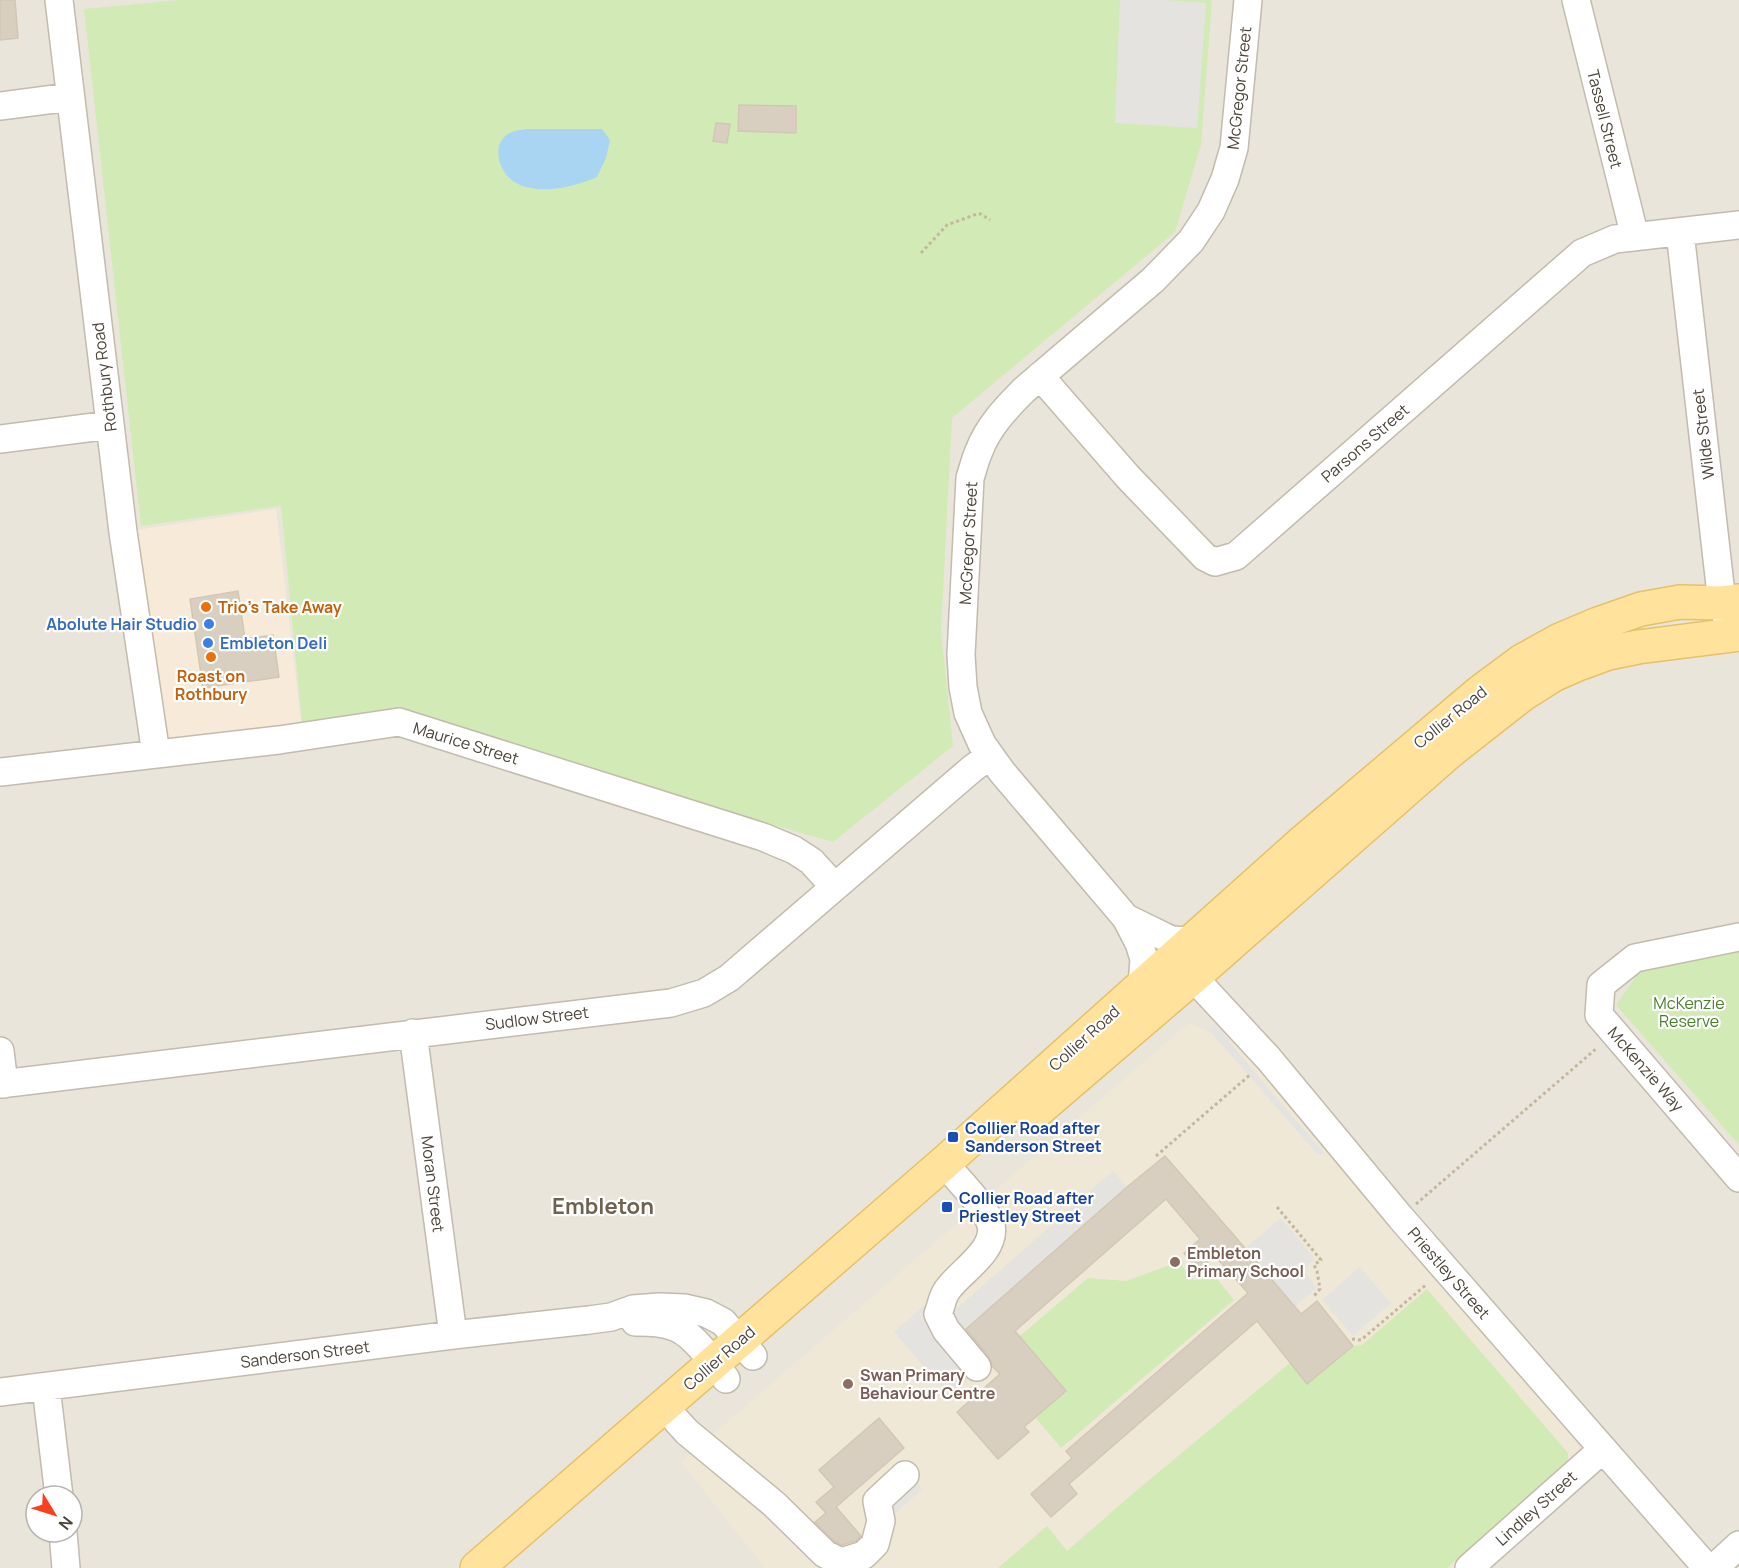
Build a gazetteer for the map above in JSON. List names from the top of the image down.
{
  "streets": {
    "main road": ["Collier Road"],
    "street": [
      "McGregor Street",
      "Tassell Street",
      "Rothbury Road",
      "Wilde Street",
      "Parsons Street",
      "Maurice Street",
      "Sudlow Street",
      "McKenzie Way",
      "Moran Street",
      "Priestley Street",
      "Sanderson Street",
      "Lindley Street"
    ]
  },
  "crossings": [
    ["McGregor Street", "Parsons Street"],
    ["McGregor Street", "Collier Road"],
    ["McGregor Street", "Sudlow Street"],
    ["Tassell Street", "Parsons Street"],
    ["Rothbury Road", "Maurice Street"],
    ["Wilde Street", "Parsons Street"],
    ["Wilde Street", "Collier Road"],
    ["Collier Road", "Priestley Street"],
    ["Collier Road", "Sanderson Street"],
    ["Maurice Street", "Sudlow Street"],
    ["Sudlow Street", "Moran Street"],
    ["Moran Street", "Sanderson Street"],
    ["Priestley Street", "Lindley Street"]
  ],
  "districts": ["Embleton"],
  "parks": ["McKenzie Reserve"],
  "places": {
    "other": [
      "Trio's Take Away",
      "Abolute Hair Studio",
      "Embleton Deli",
      "Roast on Rothbury",
      "Embleton Primary School",
      "Swan Primary Behaviour Centre"
    ],
    "transit": ["Collier Road after Sanderson Street", "Collier Road after Priestley Street"]
  },
  "north": "bottom right"
}
